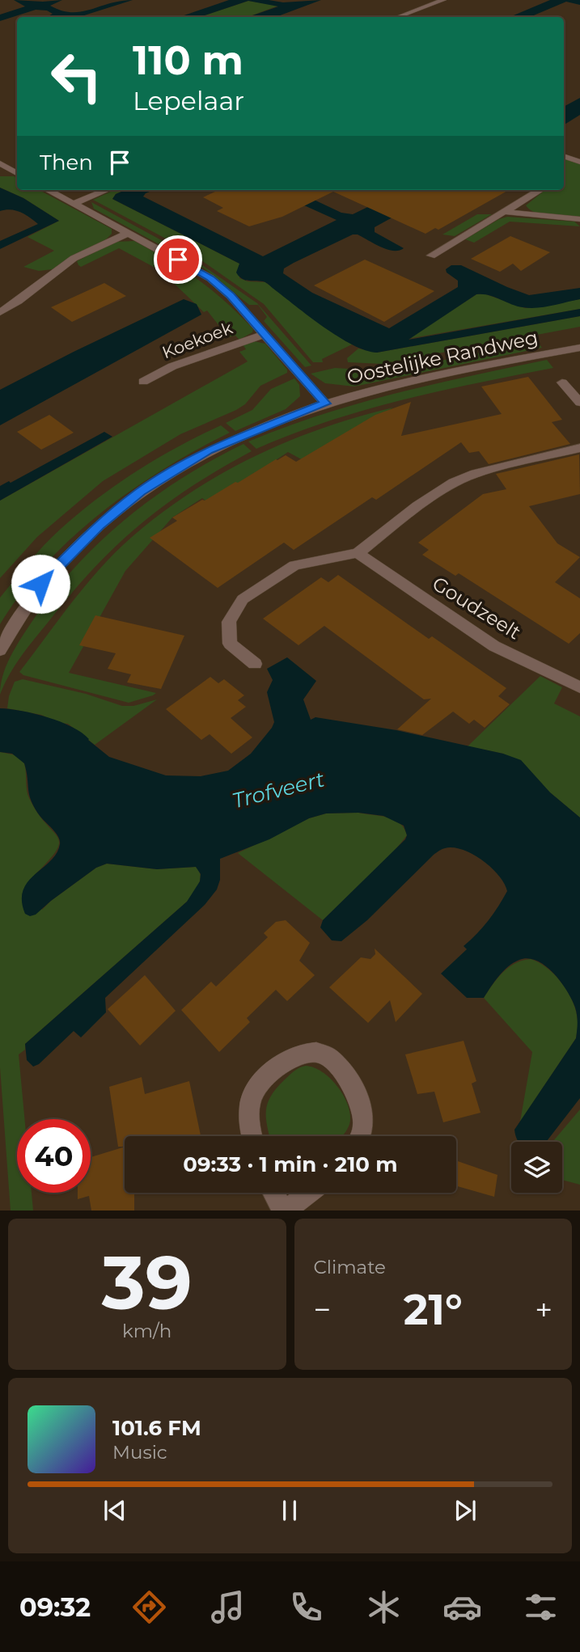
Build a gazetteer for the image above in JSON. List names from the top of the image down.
{
  "streets": {
    "street": ["Koekoek", "Oostelijke Randweg", "Goudzeelt"]
  },
  "water": ["Trofveert"],
  "page": {
    "turn": ["110 m", "Lepelaar"],
    "then": "Then",
    "limit": "40",
    "trip": "09:33 · 1 min · 210 m",
    "tile": [
      ["39", "km/h"],
      "Climate"
    ],
    "heat": ["−", "21°", "+"],
    "song": ["101.6 FM", "Music"],
    "tabs": "09:32"
  }
}
